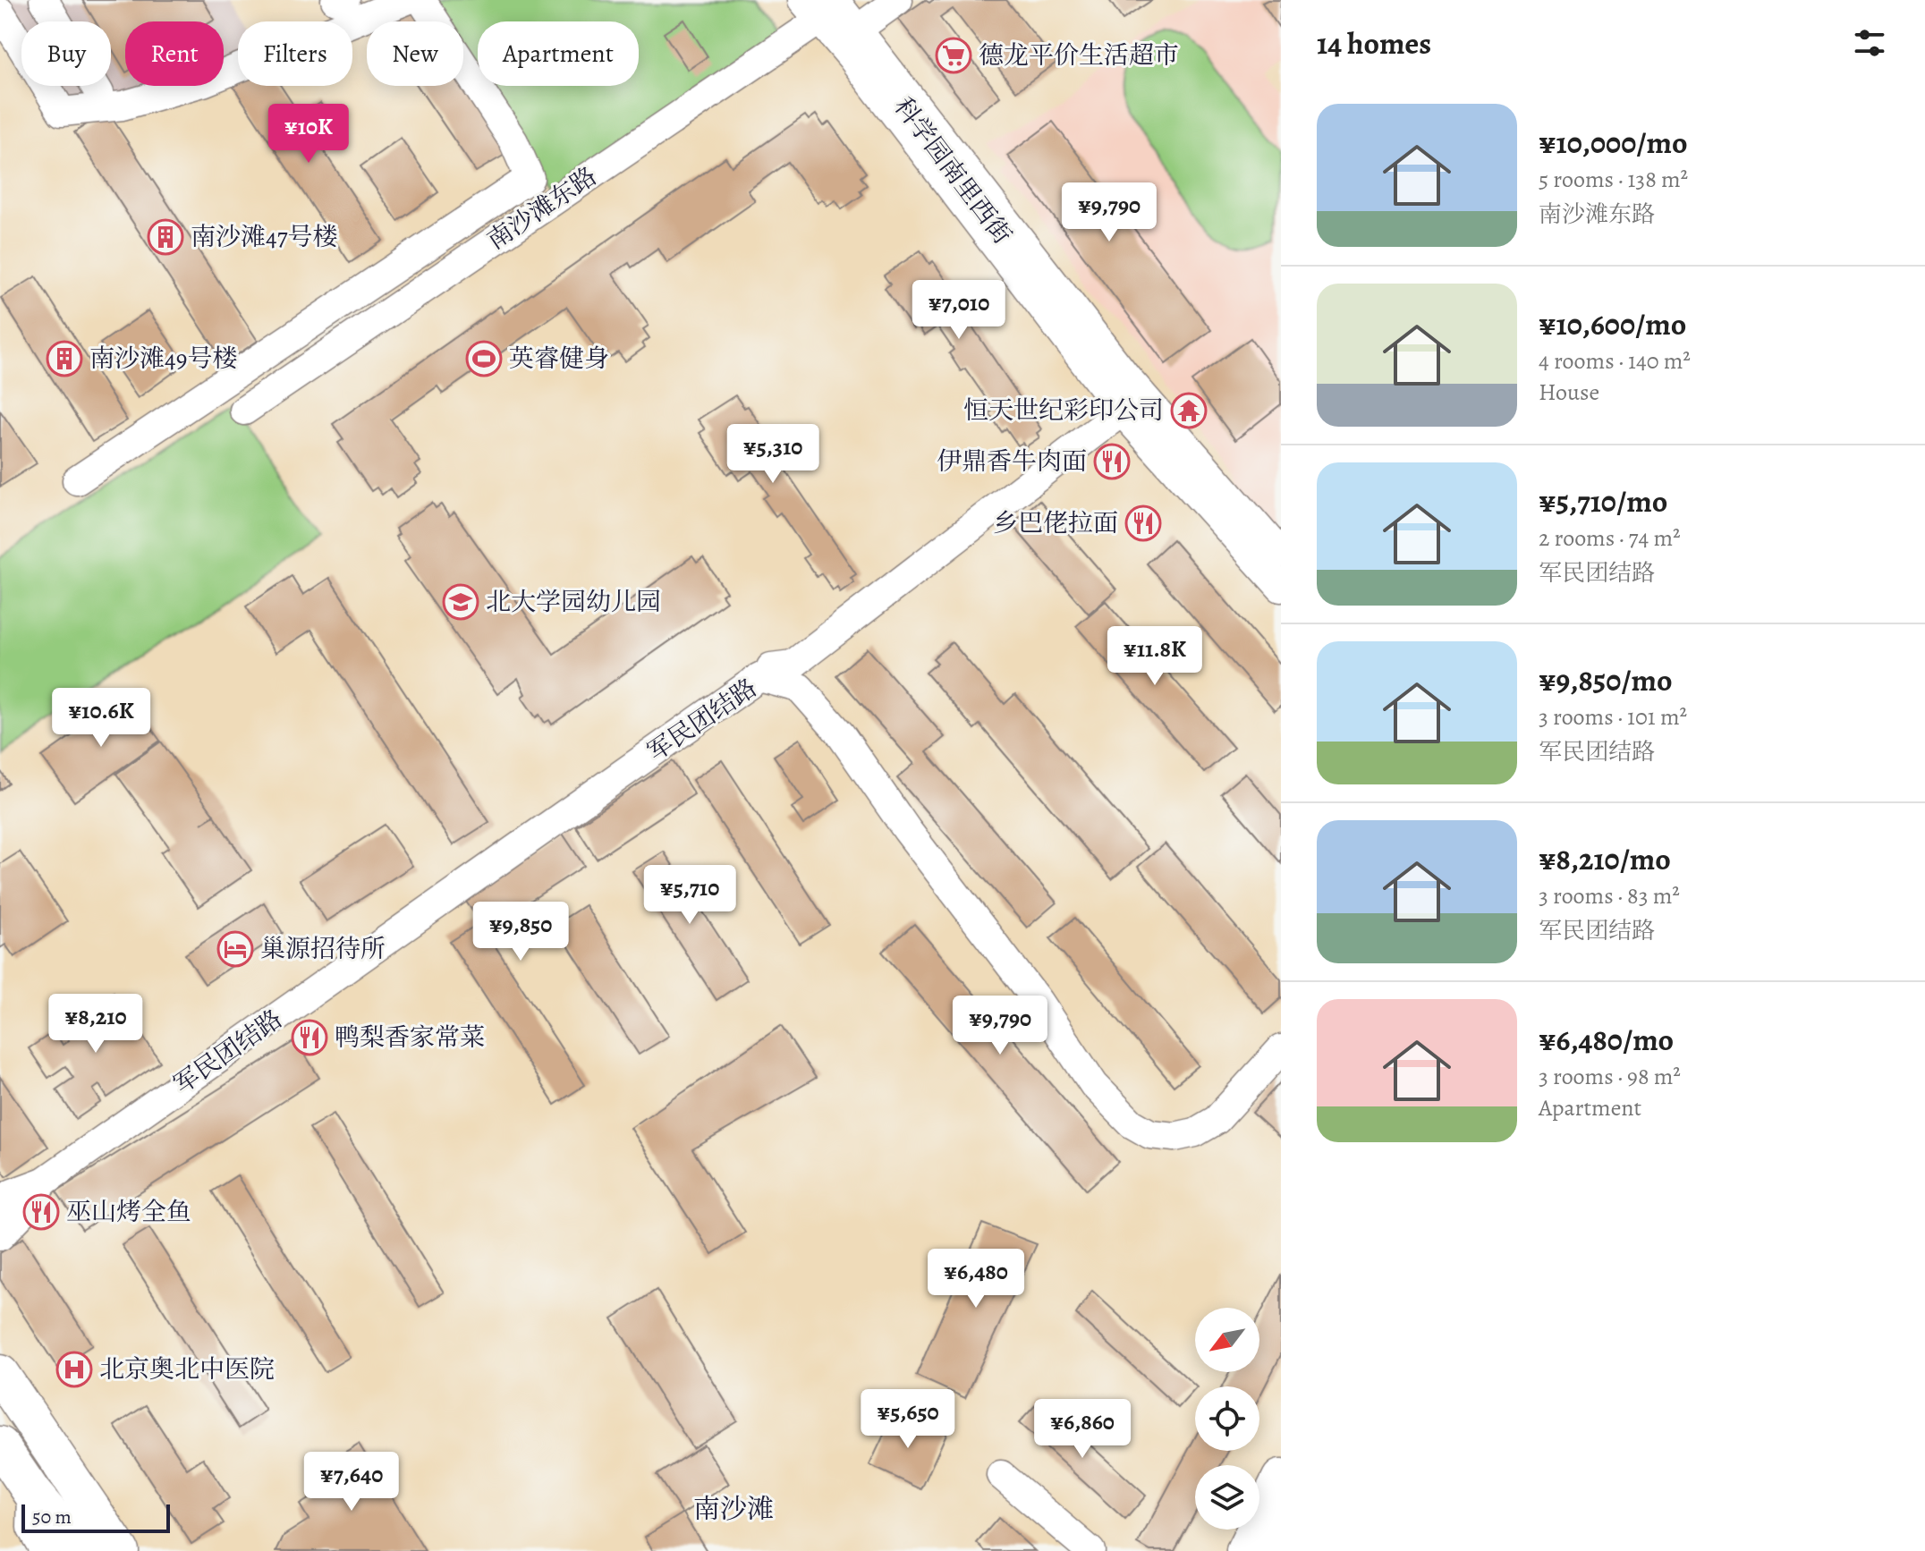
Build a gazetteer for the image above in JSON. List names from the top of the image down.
{
  "streets": {
    "street": ["科学园南里西街", "南沙滩东路", "军民团结路"]
  },
  "crossings": [
    ["科学园南里西街", "南沙滩东路"]
  ],
  "districts": ["南沙滩"],
  "places": {
    "supermarket": ["德龙平价生活超市"],
    "building": ["南沙滩47号楼", "南沙滩49号楼"],
    "sports": ["英睿健身"],
    "temple": ["恒天世纪彩印公司"],
    "restaurant": [
      "伊鼎香牛肉面",
      "乡巴佬拉面",
      "鸭梨香家常菜",
      "巫山烤全鱼"
    ],
    "school or university": ["北大学园幼儿园"],
    "hotel": ["巢源招待所"],
    "hospital": ["北京奥北中医院"]
  },
  "scale_bar": "50 m",
  "north": "bottom left",
  "page": {
    "heading": "14 homes",
    "chip": [
      "Buy",
      "Rent",
      "Filters",
      "New",
      "Apartment"
    ],
    "list": [
      {
        "name": "¥10,000/mo",
        "note": "5 rooms · 138 m² · 南沙滩东路"
      },
      {
        "name": "¥10,600/mo",
        "note": "4 rooms · 140 m² · House"
      },
      {
        "name": "¥5,710/mo",
        "note": "2 rooms · 74 m² · 军民团结路"
      },
      {
        "name": "¥9,850/mo",
        "note": "3 rooms · 101 m² · 军民团结路"
      },
      {
        "name": "¥8,210/mo",
        "note": "3 rooms · 83 m² · 军民团结路"
      },
      {
        "name": "¥6,480/mo",
        "note": "3 rooms · 98 m² · Apartment"
      }
    ],
    "price": [
      "¥10K",
      "¥9,790",
      "¥7,010",
      "¥5,310",
      "¥11.8K",
      "¥10.6K",
      "¥5,710",
      "¥9,850",
      "¥8,210",
      "¥9,790",
      "¥6,480",
      "¥5,650",
      "¥6,860",
      "¥7,640"
    ],
    "scale": "50 m"
  }
}
